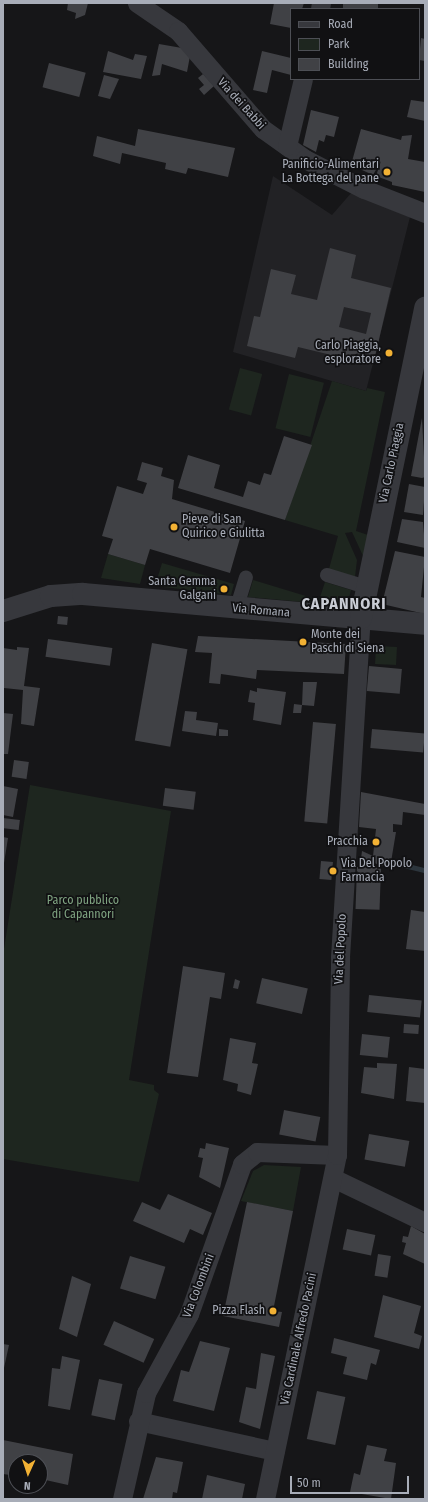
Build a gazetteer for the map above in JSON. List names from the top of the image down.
{
  "streets": {
    "street": [
      "Via dei Babbi",
      "Via Carlo Piaggia",
      "Via Romana",
      "Via del Popolo",
      "Via Colombini",
      "Via Cardinale Alfredo Pacini"
    ]
  },
  "crossings": [
    ["Via Carlo Piaggia", "Via Romana"],
    ["Via Carlo Piaggia", "Via del Popolo"],
    ["Via Romana", "Via del Popolo"],
    ["Via del Popolo", "Via Colombini"],
    ["Via del Popolo", "Via Cardinale Alfredo Pacini"]
  ],
  "districts": ["CAPANNORI"],
  "parks": ["Parco pubblico di Capannori"],
  "places": [
    "Panificio-Alimentari La Bottega del pane",
    "Carlo Piaggia, esploratore",
    "Pieve di San Quirico e Giulitta",
    "Santa Gemma Galgani",
    "Monte dei Paschi di Siena",
    "Pracchia",
    "Via Del Popolo Farmacia",
    "Pizza Flash"
  ],
  "legend": ["Road", "Park", "Building"],
  "scale_bar": "50 m",
  "north": "bottom"
}
